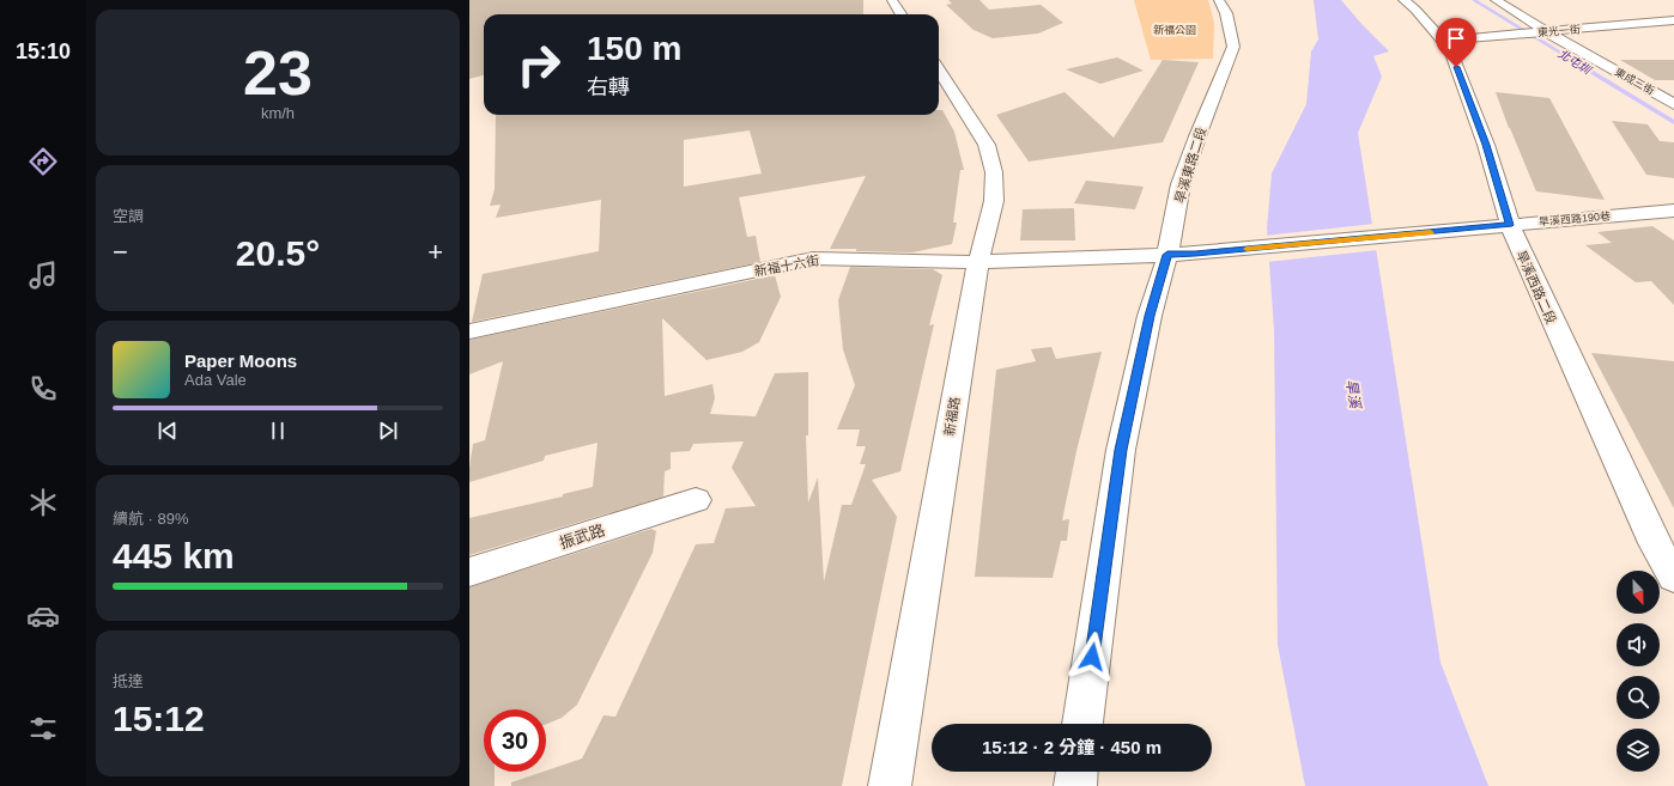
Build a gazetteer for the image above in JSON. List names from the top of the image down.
{
  "streets": {
    "street": [
      "東光一街",
      "東成三街",
      "旱溪東路二段",
      "旱溪西路190巷",
      "新福十六街",
      "旱溪西路二段",
      "新福路",
      "振武路"
    ]
  },
  "crossings": [
    ["東光一街", "東成三街"],
    ["東光一街", "旱溪西路二段"],
    ["旱溪東路二段", "新福十六街"],
    ["旱溪西路190巷", "新福十六街"],
    ["旱溪西路190巷", "旱溪西路二段"],
    ["新福十六街", "新福路"]
  ],
  "water": ["北屯圳", "旱溪"],
  "parks": ["新福公園"],
  "north": "bottom",
  "page": {
    "tabs": "15:10",
    "tile": [
      ["23", "km/h"],
      "空調",
      ["續航 · 89%", "445 km"],
      ["抵達", "15:12"]
    ],
    "turn": ["150 m", "右轉"],
    "heat": ["−", "20.5°", "+"],
    "song": ["Paper Moons", "Ada Vale"],
    "limit": "30",
    "trip": "15:12 · 2 分鐘 · 450 m"
  }
}
